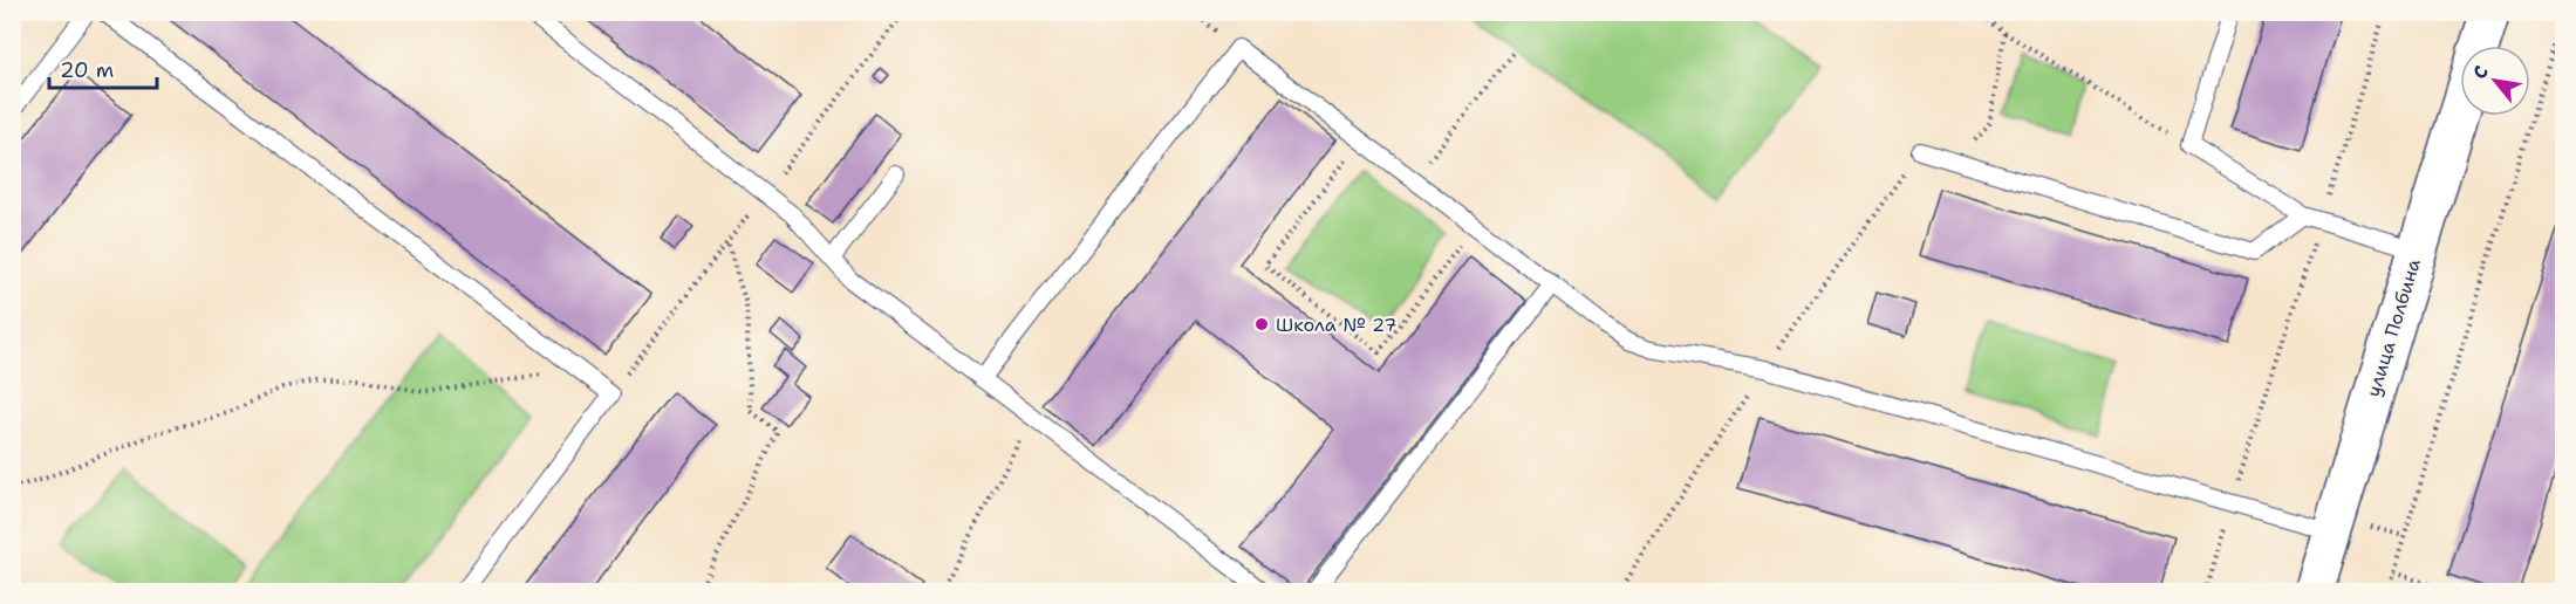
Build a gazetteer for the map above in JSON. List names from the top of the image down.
{
  "streets": {
    "street": ["улица Полбина"]
  },
  "places": ["Школа № 27"],
  "scale_bar": "20 m",
  "north": "top left"
}
